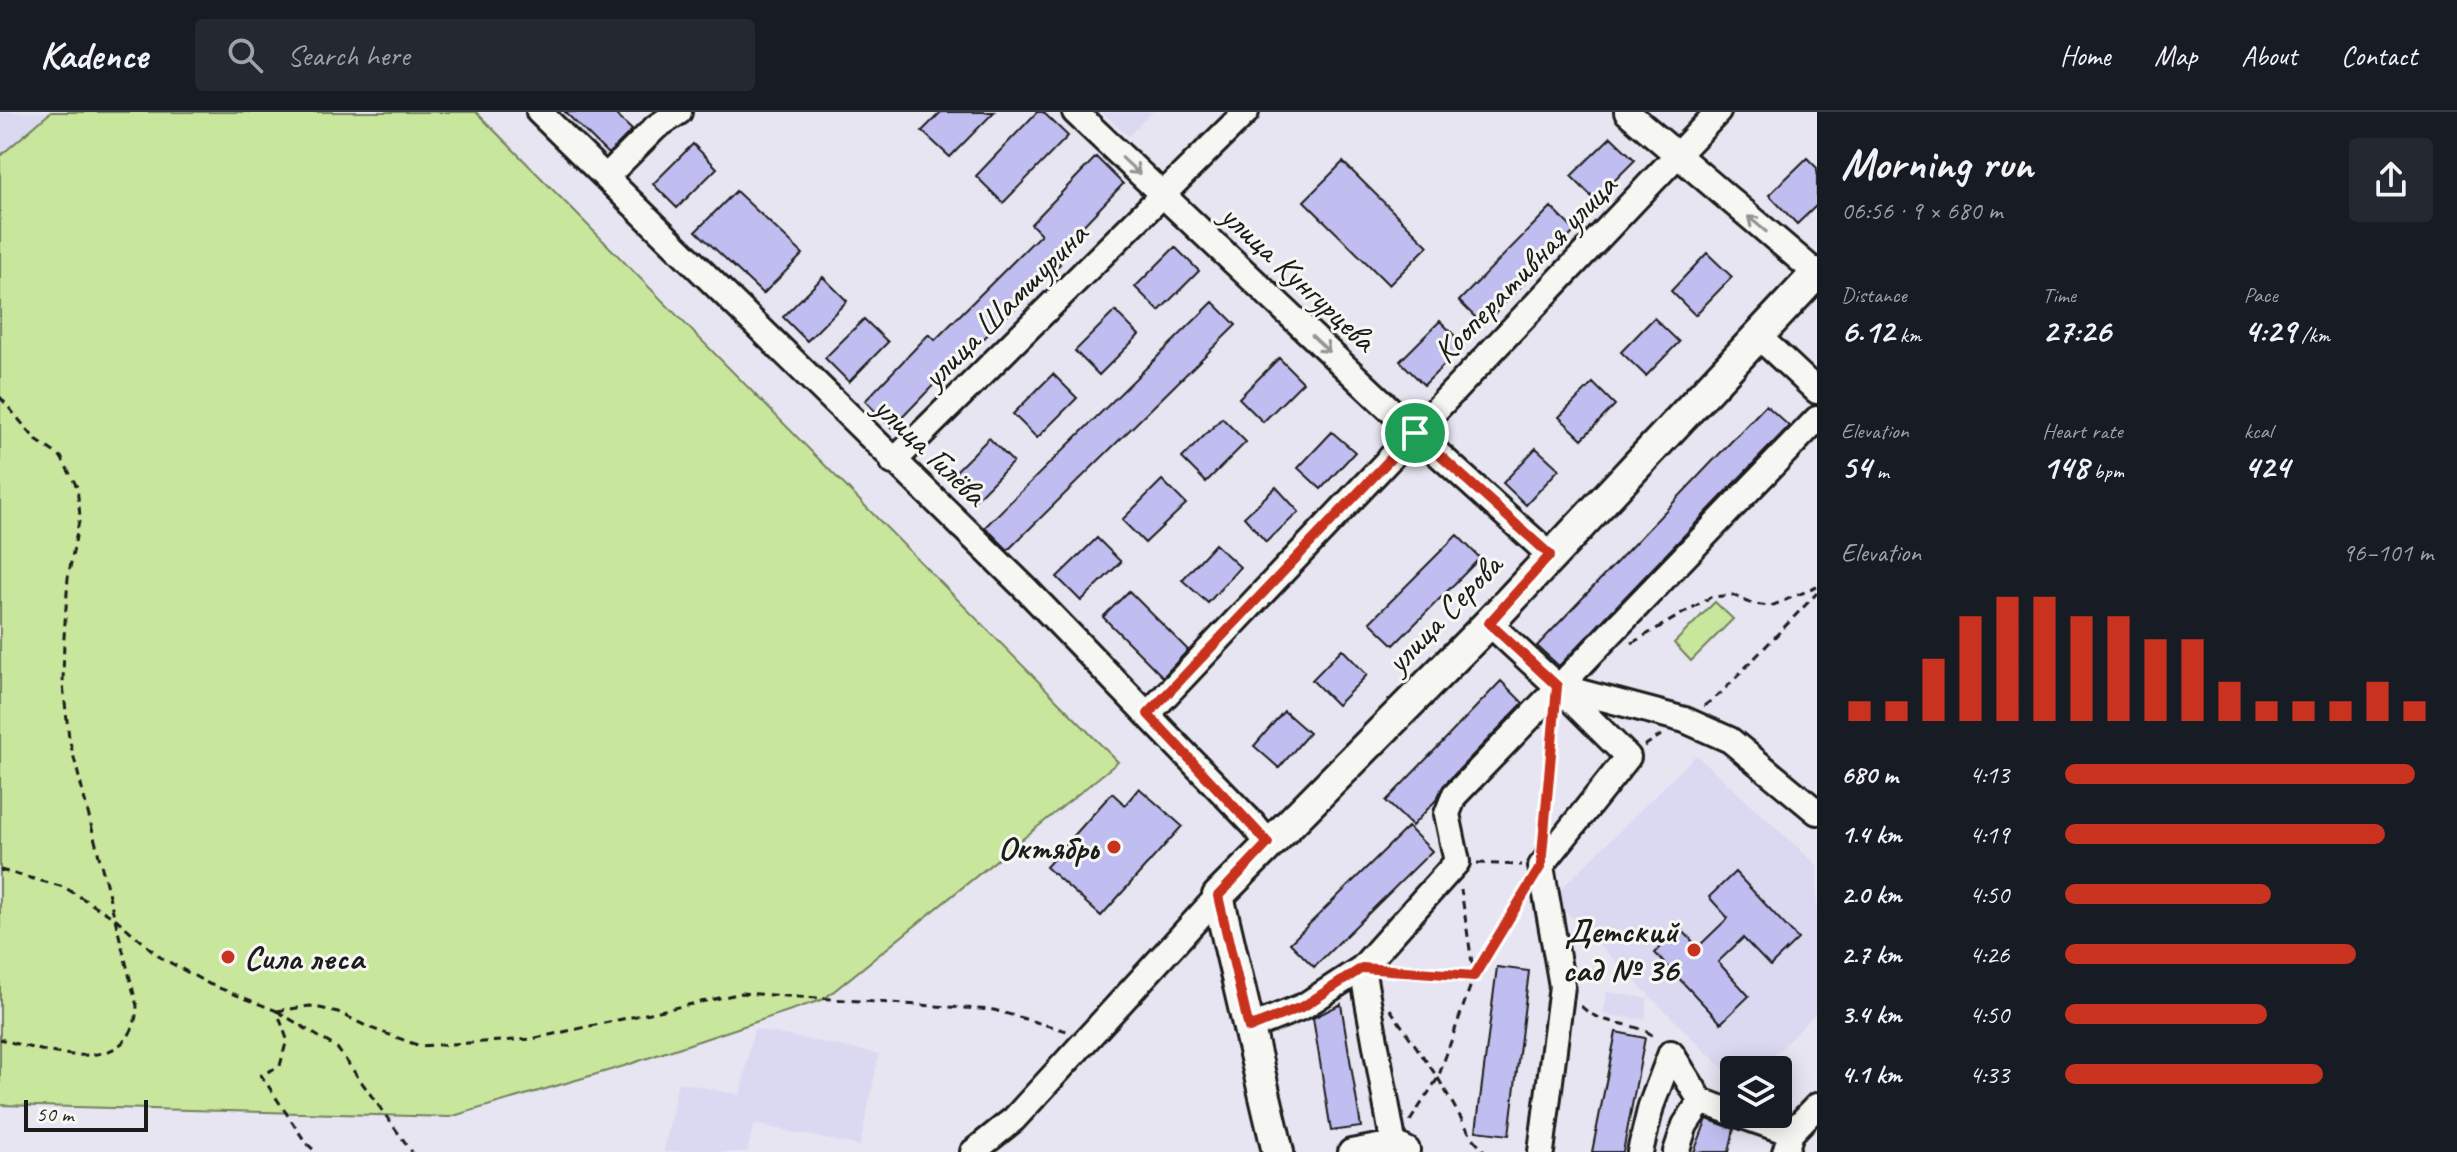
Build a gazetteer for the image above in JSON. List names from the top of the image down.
{
  "streets": {
    "main road": ["улица Серова"],
    "street": [
      "Кооперативная улица",
      "улица Кунгурцева",
      "улица Шамшурина",
      "улица Гилёва"
    ]
  },
  "crossings": [
    ["Кооперативная улица", "улица Кунгурцева"],
    ["Кооперативная улица", "улица Гилёва"],
    ["улица Кунгурцева", "улица Шамшурина"],
    ["улица Кунгурцева", "улица Серова"],
    ["улица Шамшурина", "улица Гилёва"],
    ["улица Гилёва", "улица Серова"]
  ],
  "one_way": ["улица Кунгурцева"],
  "places": ["Октябрь", "Детский сад № 36", "Сила леса"],
  "scale_bar": "50 m",
  "page": {
    "header": "Kadence",
    "search": "Search here",
    "nav": [
      "Home",
      "Map",
      "About",
      "Contact"
    ],
    "heading": ["Morning run", "06:56 · 9 × 680 m"],
    "stats": [
      ["Distance", "6.12 km"],
      ["Time", "27:26"],
      ["Pace", "4:29 /km"],
      ["Elevation", "54 m"],
      ["Heart rate", "148 bpm"],
      ["kcal", "424"]
    ],
    "chart": ["Elevation", "96–101 m"],
    "list": [
      {
        "name": "680 m",
        "note": "4:13"
      },
      {
        "name": "1.4 km",
        "note": "4:19"
      },
      {
        "name": "2.0 km",
        "note": "4:50"
      },
      {
        "name": "2.7 km",
        "note": "4:26"
      },
      {
        "name": "3.4 km",
        "note": "4:50"
      },
      {
        "name": "4.1 km",
        "note": "4:33"
      }
    ],
    "scale": "50 m"
  }
}
